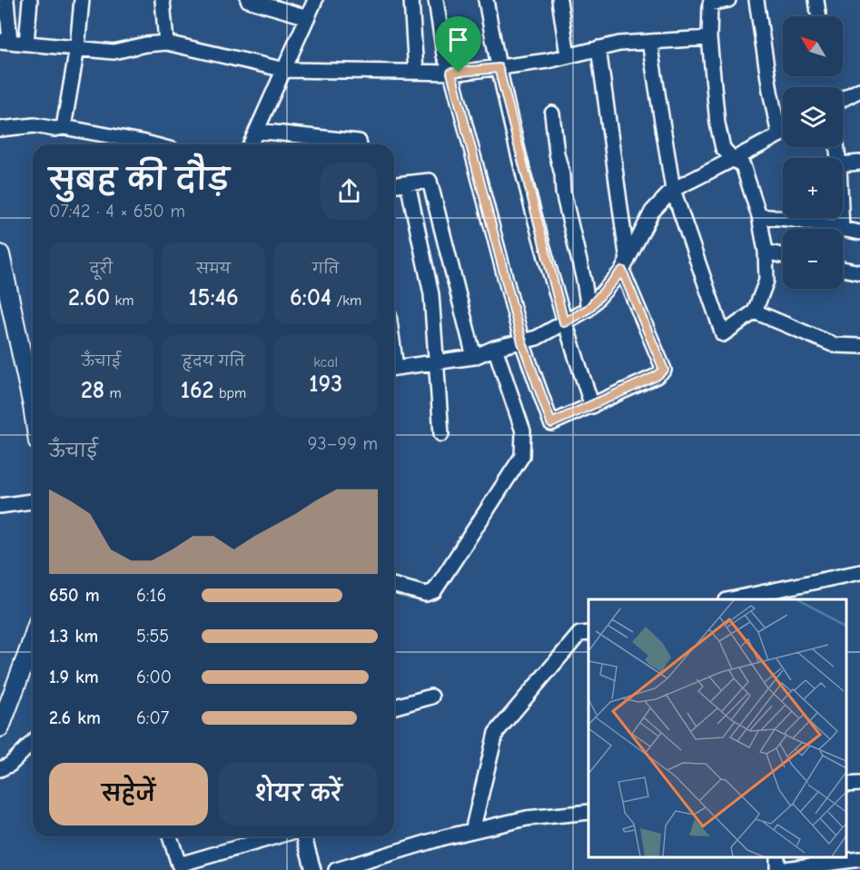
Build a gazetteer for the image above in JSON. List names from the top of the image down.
{
  "north": "top left",
  "page": {
    "map_buttons": ["+", "−"],
    "heading": ["सुबह की दौड़", "07:42 · 4 × 650 m"],
    "stats": [
      ["दूरी", "2.60 km"],
      ["समय", "15:46"],
      ["गति", "6:04 /km"],
      ["ऊँचाई", "28 m"],
      ["हृदय गति", "162 bpm"],
      ["kcal", "193"]
    ],
    "chart": ["ऊँचाई", "93–99 m"],
    "list": [
      {
        "name": "650 m",
        "note": "6:16"
      },
      {
        "name": "1.3 km",
        "note": "5:55"
      },
      {
        "name": "1.9 km",
        "note": "6:00"
      },
      {
        "name": "2.6 km",
        "note": "6:07"
      }
    ],
    "buttons": ["सहेजें", "शेयर करें"]
  }
}
